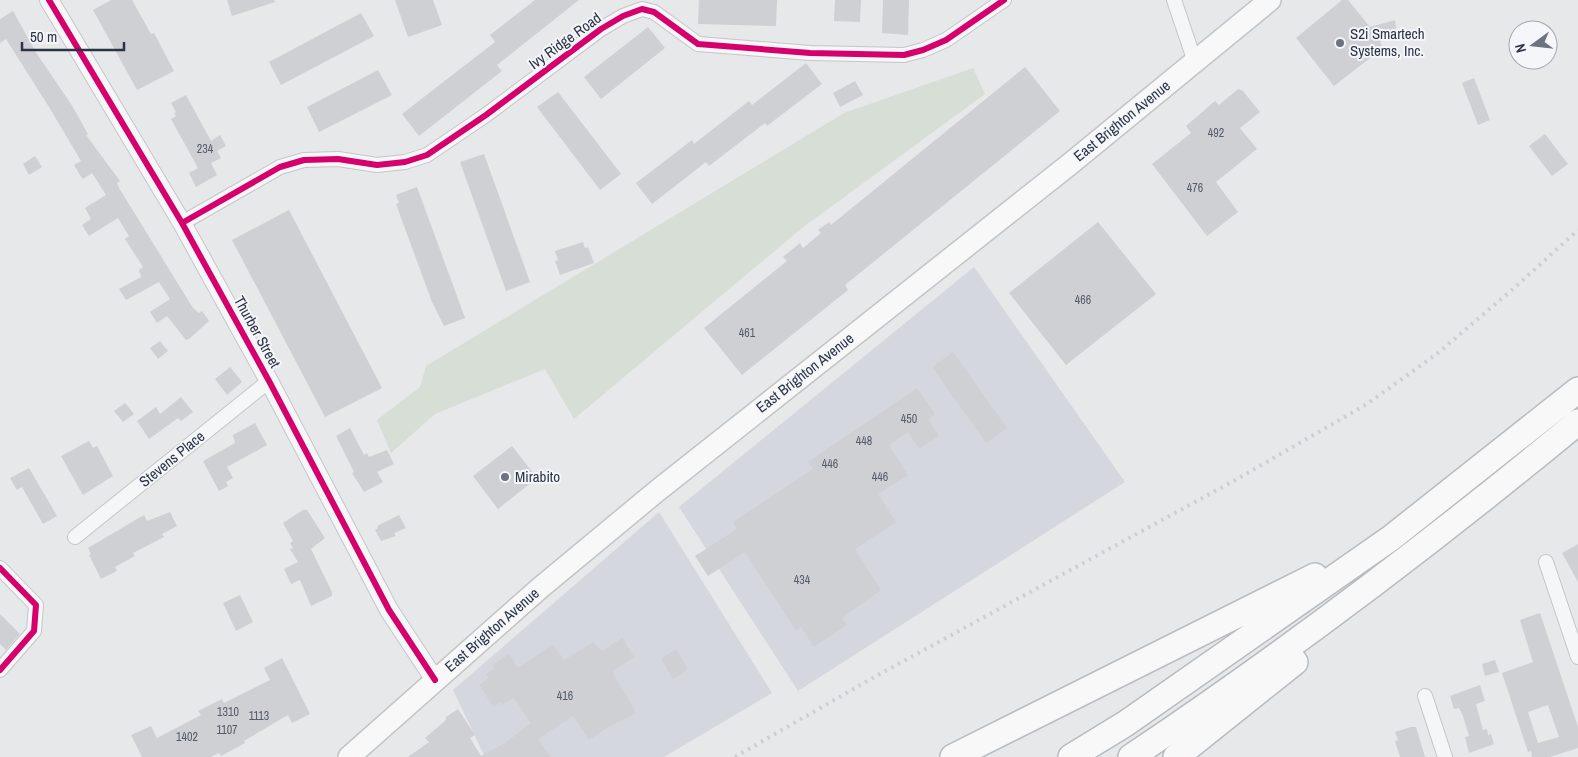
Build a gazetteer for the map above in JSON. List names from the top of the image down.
{
  "streets": {
    "main road": ["East Brighton Avenue"],
    "street": ["Ivy Ridge Road", "Thurber Street", "Stevens Place"]
  },
  "crossings": [
    ["Ivy Ridge Road", "Thurber Street"],
    ["East Brighton Avenue", "Thurber Street"],
    ["Thurber Street", "Stevens Place"]
  ],
  "places": ["S2i Smartech Systems, Inc.", "Mirabito"],
  "house_numbers": [
    "492",
    "234",
    "476",
    "466",
    "461",
    "450",
    "448",
    "446",
    "446",
    "434",
    "416",
    "1310",
    "1113",
    "1107",
    "1402"
  ],
  "scale_bar": "50 m",
  "north": "left"
}
